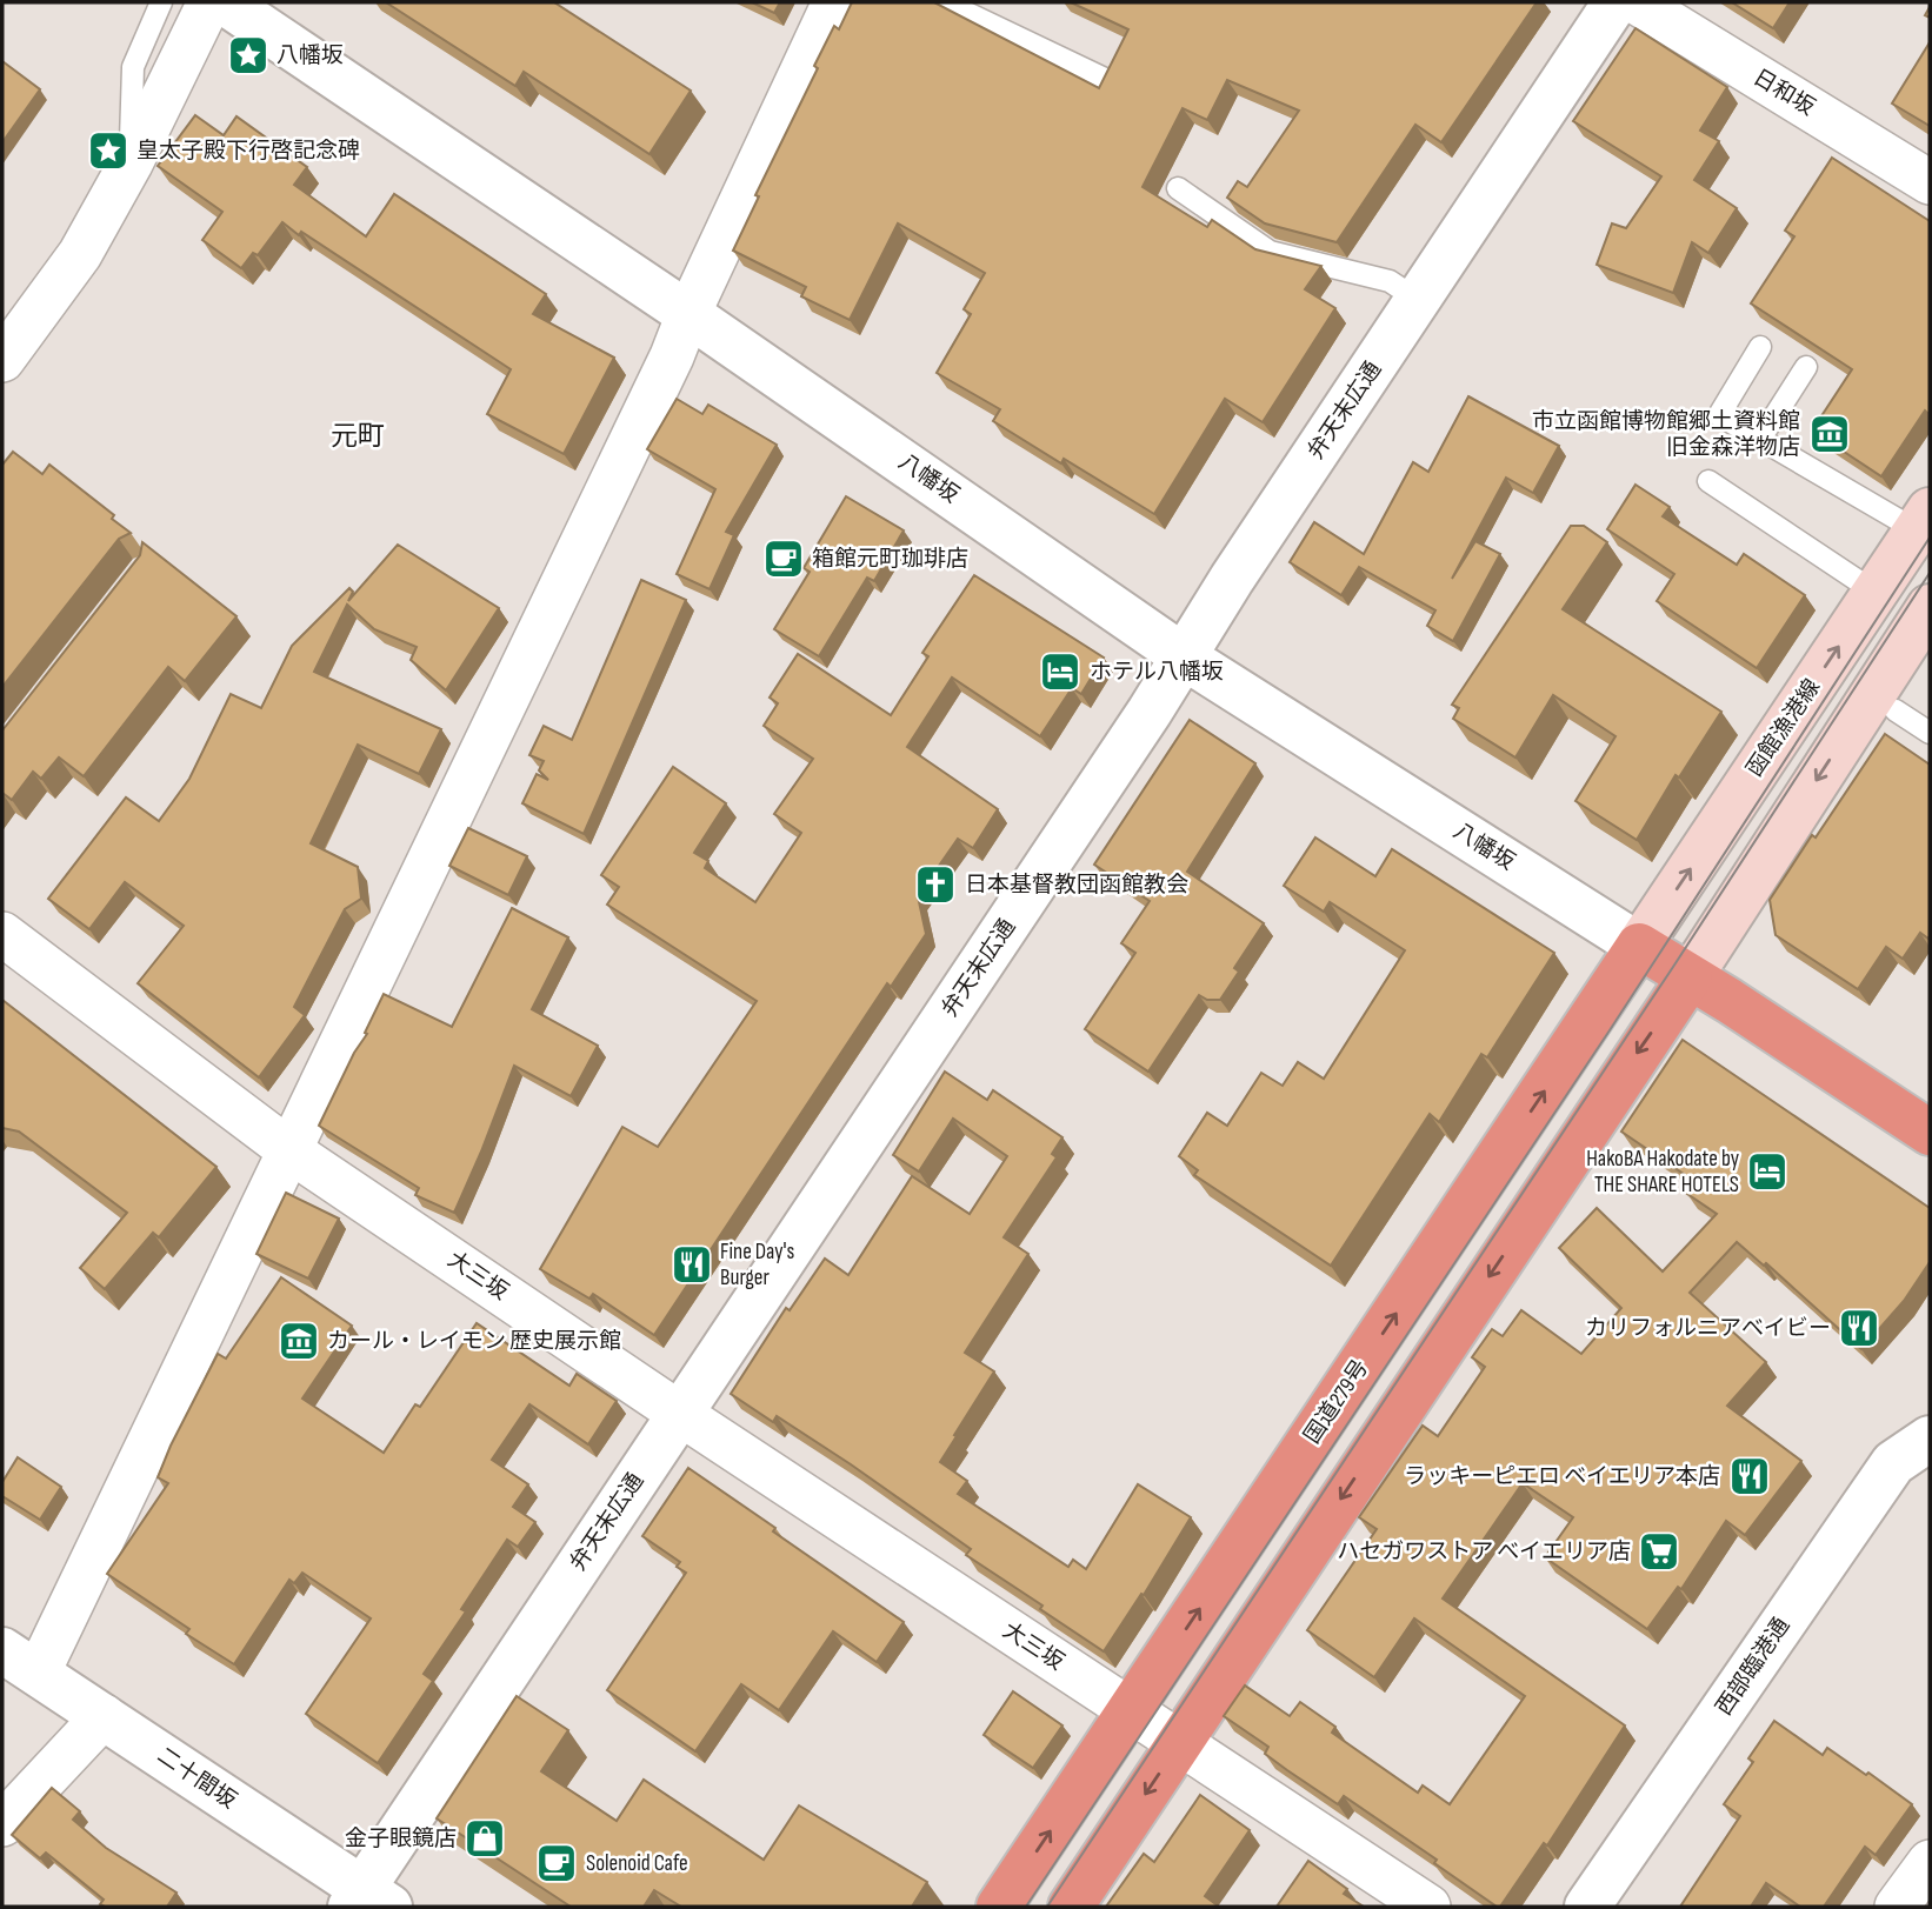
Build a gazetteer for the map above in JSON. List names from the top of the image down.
{
  "streets": {
    "highway": ["国道279号"],
    "main road": ["函館漁港線"],
    "street": [
      "日和坂",
      "弁天末広通",
      "八幡坂",
      "大三坂",
      "西部臨港通",
      "二十間坂"
    ]
  },
  "crossings": [
    ["弁天末広通", "八幡坂"],
    ["弁天末広通", "大三坂"],
    ["弁天末広通", "二十間坂"],
    ["八幡坂", "函館漁港線"],
    ["八幡坂", "国道279号"],
    ["函館漁港線", "国道279号"],
    ["大三坂", "国道279号"]
  ],
  "districts": ["元町"],
  "places": {
    "place": ["八幡坂", "皇太子殿下行啓記念碑"],
    "museum": ["市立函館博物館郷土資料館 旧金森洋物店", "カール・レイモン 歴史展示館"],
    "cafe": ["箱館元町珈琲店", "Solenoid Cafe"],
    "hotel": ["ホテル八幡坂", "HakoBA Hakodate by THE SHARE HOTELS"],
    "church": ["日本基督教団函館教会"],
    "restaurant": ["Fine Day's Burger", "カリフォルニアべイビー", "ラッキーピエロ ベイエリア本店"],
    "supermarket": ["ハセガワストア べイエリア店"],
    "shop": ["金子眼鏡店"]
  }
}
